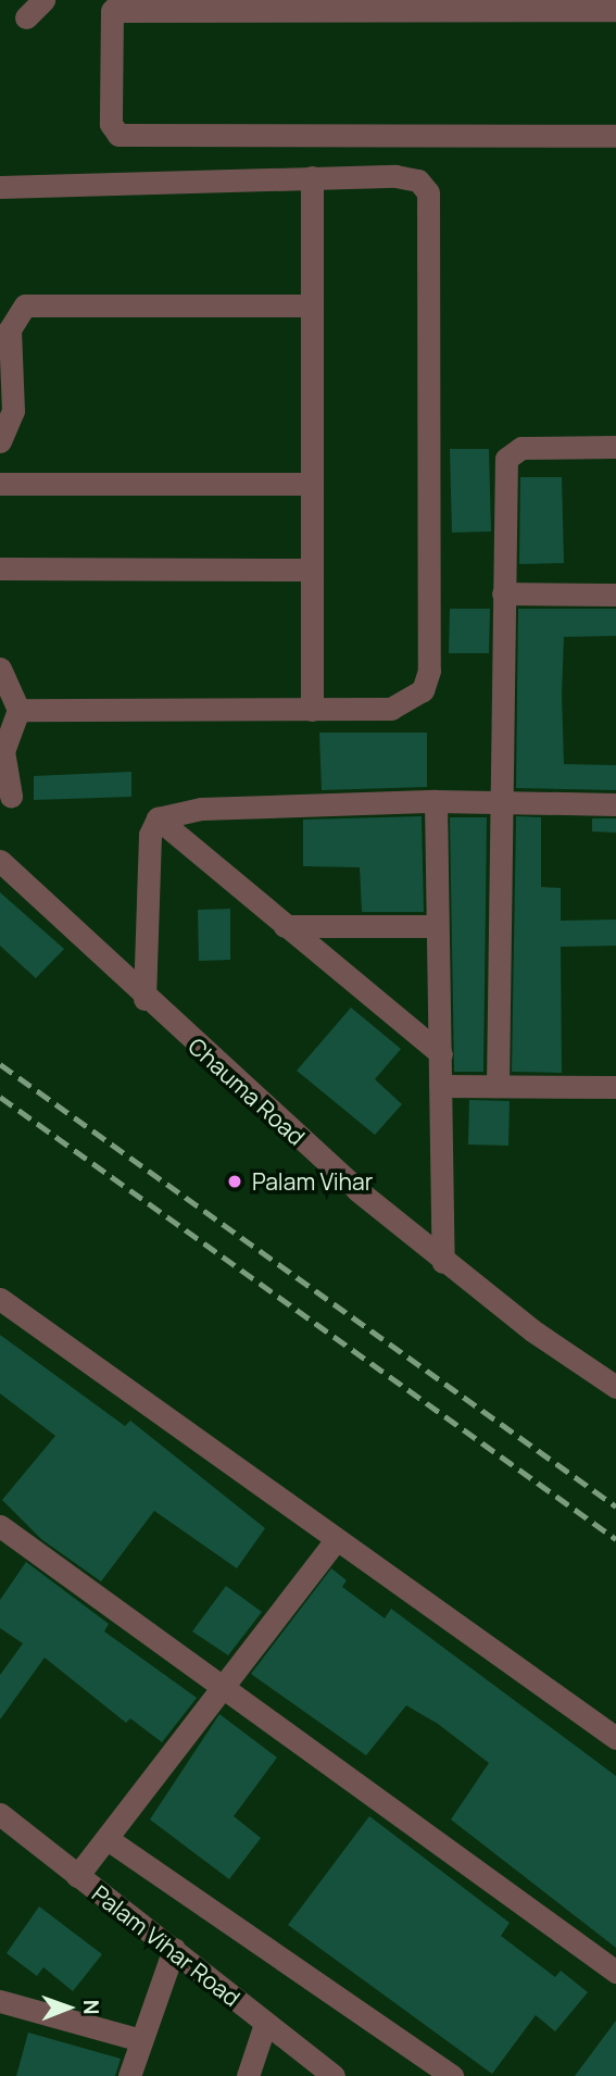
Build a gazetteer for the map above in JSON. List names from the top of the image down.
{
  "streets": {
    "street": ["Chauma Road", "Palam Vihar Road"]
  },
  "places": ["Palam Vihar"],
  "north": "right"
}
